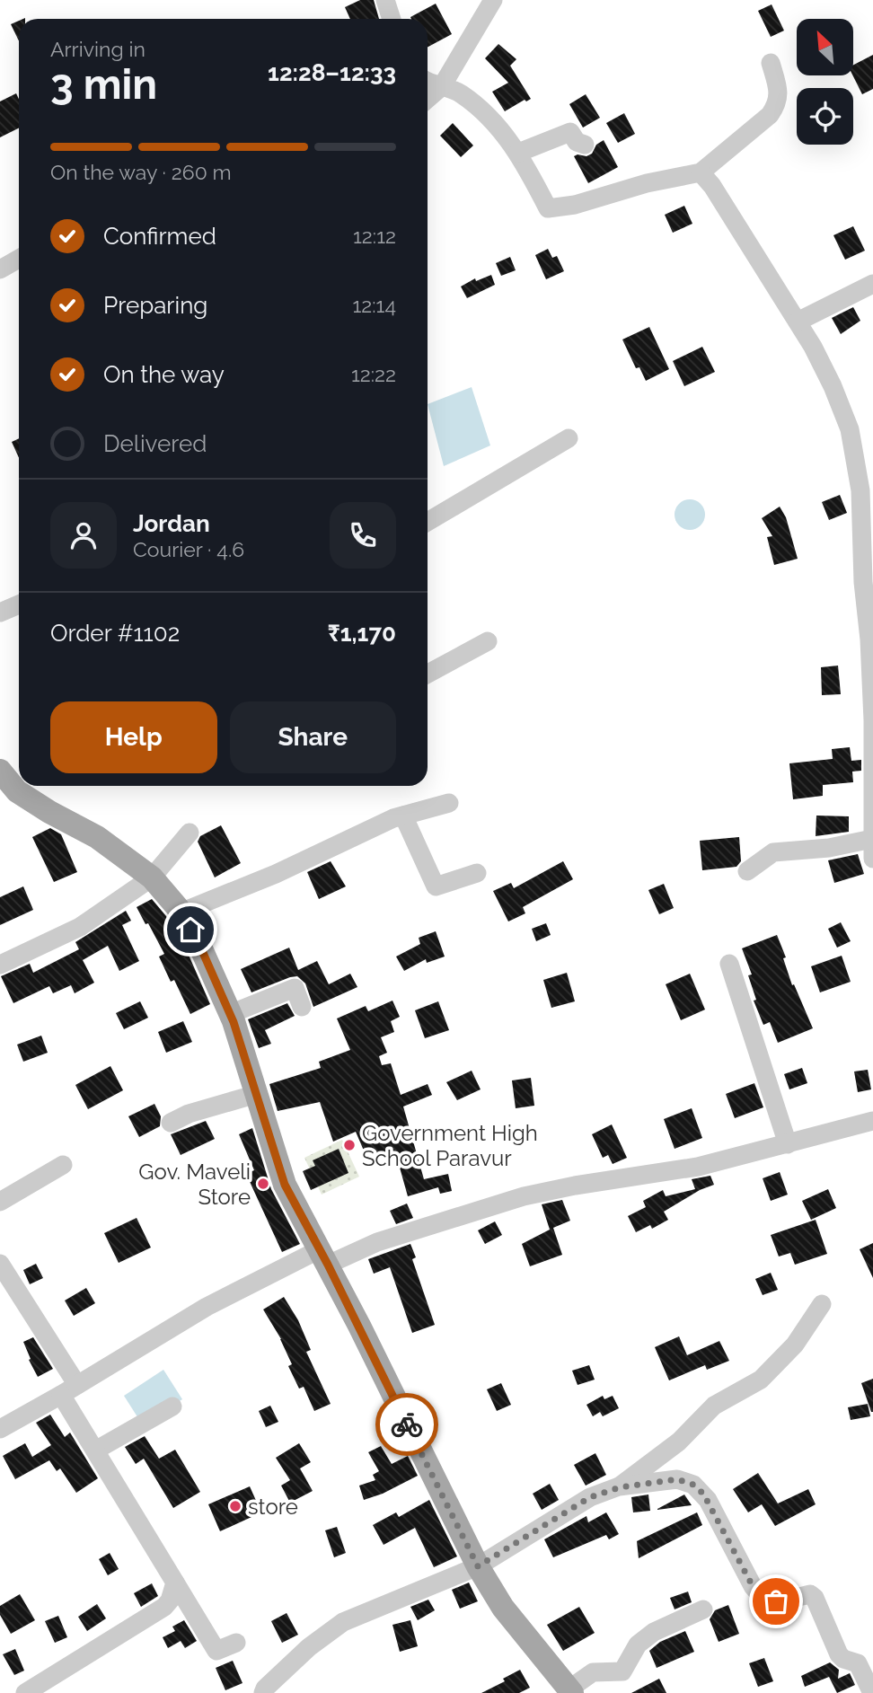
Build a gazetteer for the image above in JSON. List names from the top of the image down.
{
  "places": ["Government High School Paravur", "Gov. Maveli Store", "store"],
  "north": "top left",
  "page": {
    "heading": ["3 min", "Arriving in", "12:28–12:33"],
    "panel": [
      "Jordan",
      "Courier · 4.6",
      "Order #1102",
      "₹1,170"
    ],
    "bar": "On the way · 260 m",
    "list": [
      ["Confirmed", "12:12"],
      ["Preparing", "12:14"],
      ["On the way", "12:22"],
      "Delivered"
    ],
    "buttons": ["Help", "Share"]
  }
}
